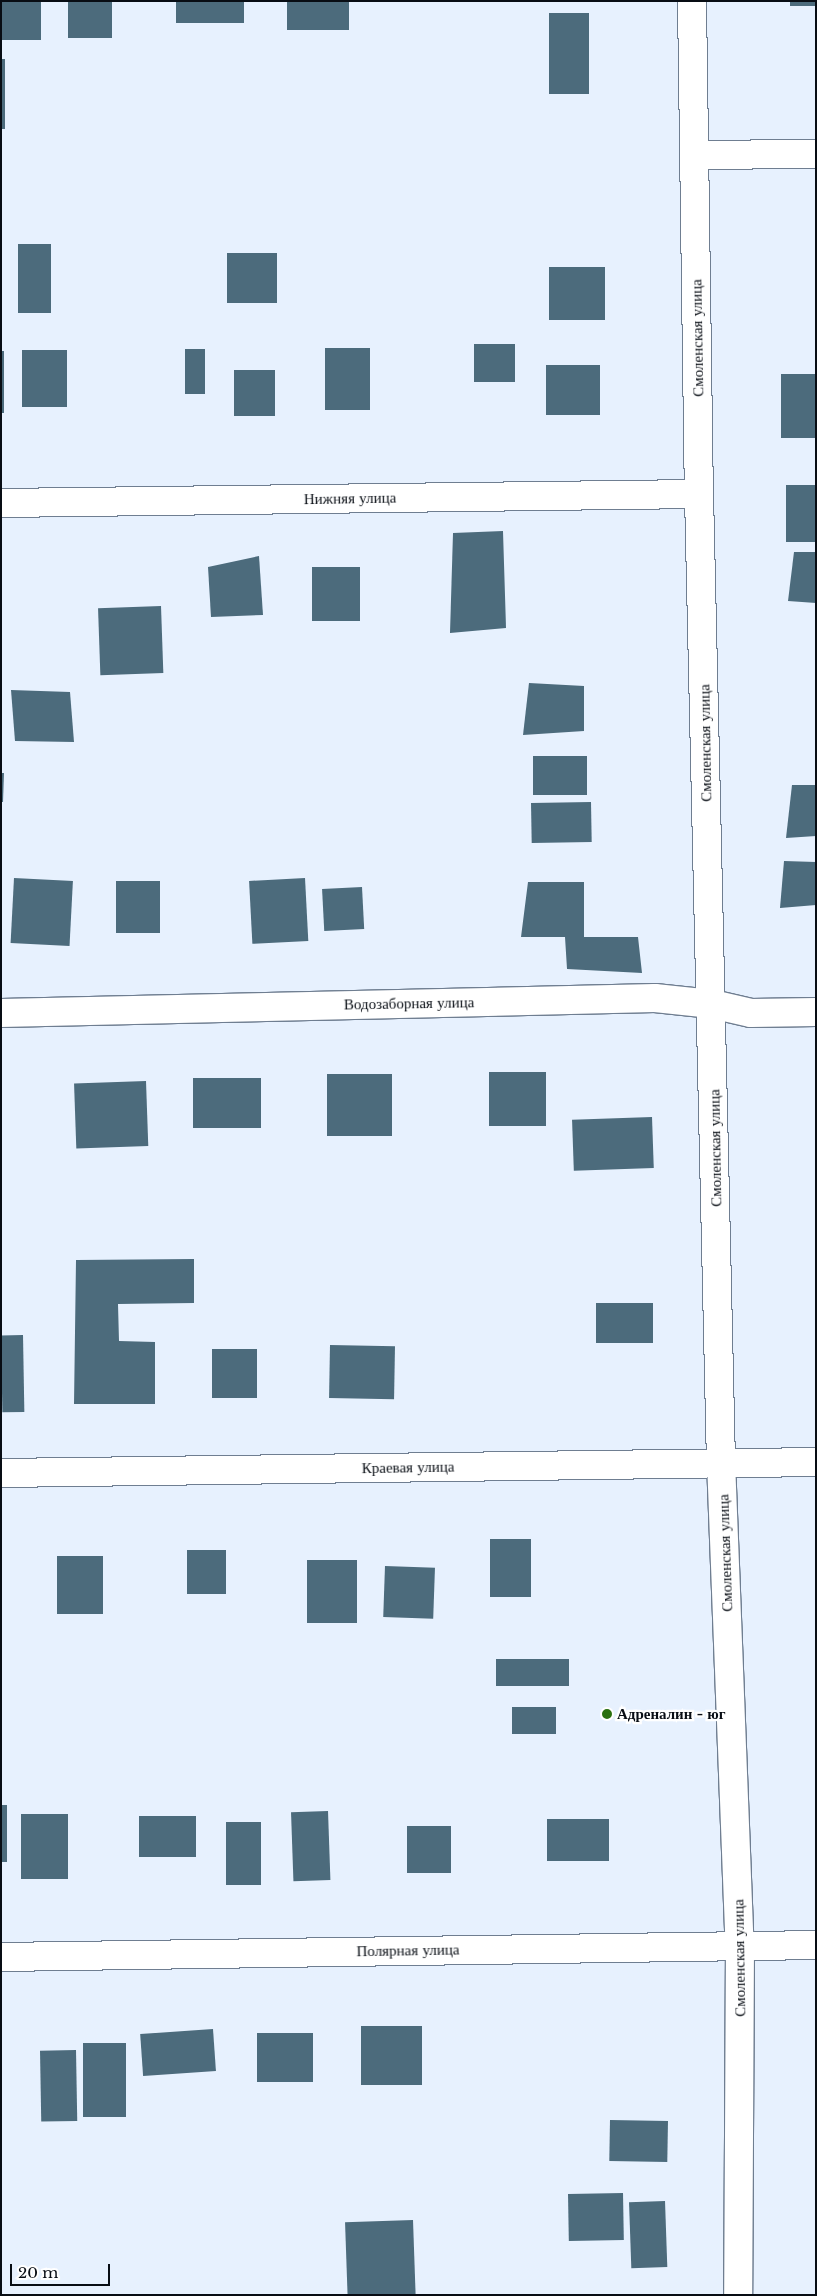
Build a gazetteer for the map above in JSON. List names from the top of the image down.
{
  "streets": {
    "street": [
      "Смоленская улица",
      "Нижняя улица",
      "Водозаборная улица",
      "Краевая улица",
      "Полярная улица"
    ]
  },
  "crossings": [
    ["Смоленская улица", "Нижняя улица"],
    ["Смоленская улица", "Водозаборная улица"],
    ["Смоленская улица", "Краевая улица"],
    ["Смоленская улица", "Полярная улица"]
  ],
  "places": ["Адреналин - юг"],
  "scale_bar": "20 m"
}
